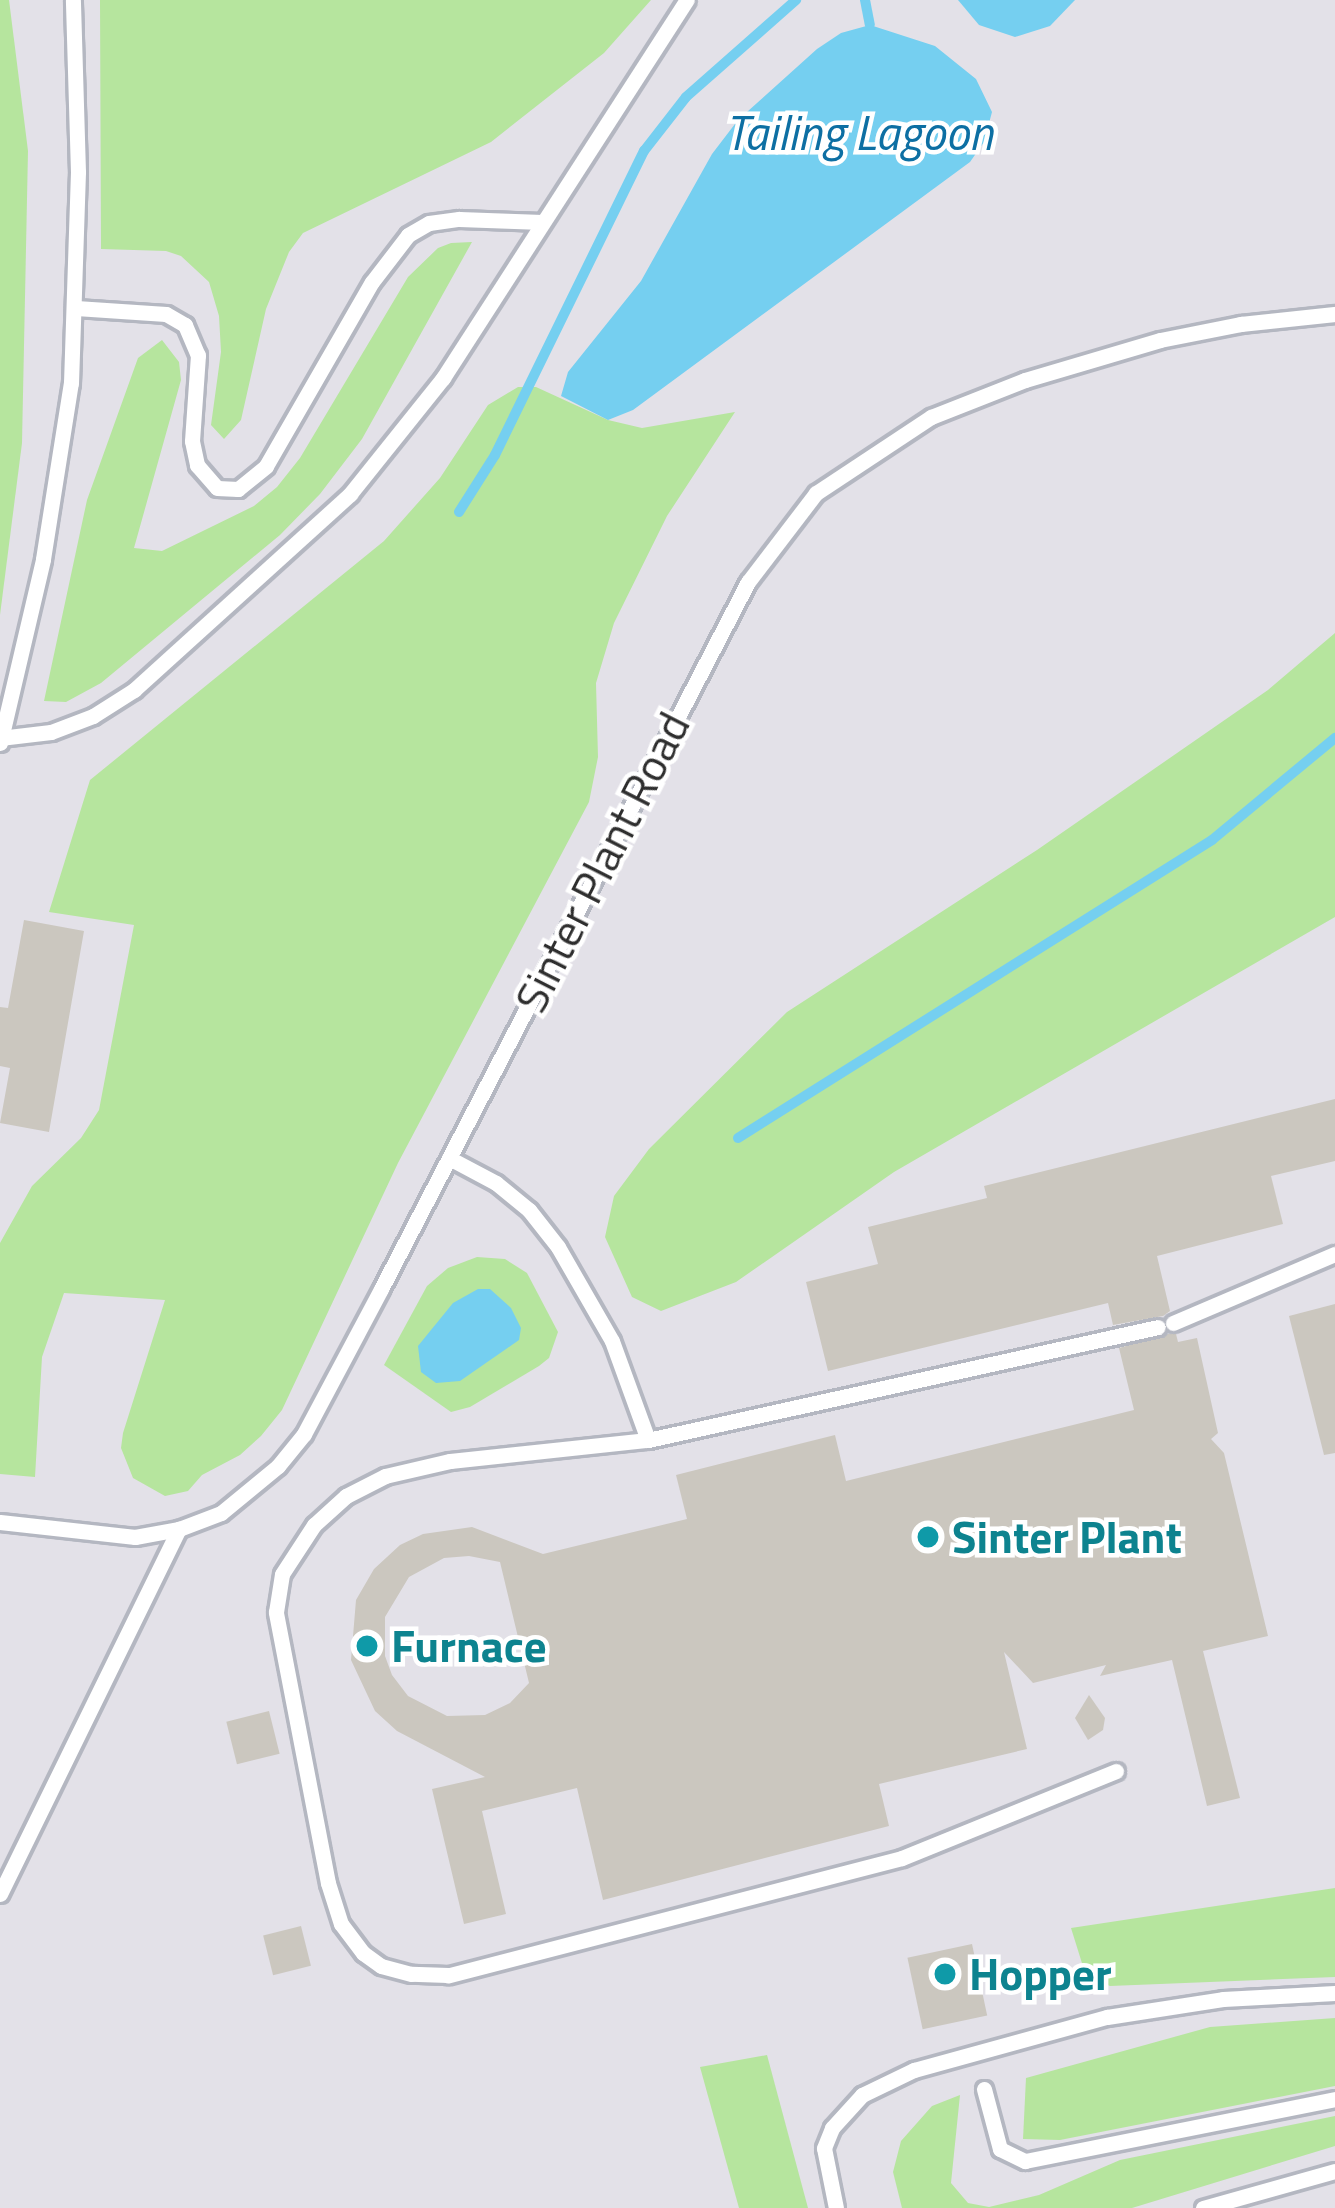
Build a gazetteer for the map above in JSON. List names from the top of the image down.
{
  "streets": {
    "lane": ["Sinter Plant Road"]
  },
  "water": ["Tailing Lagoon"],
  "places": ["Sinter Plant", "Furnace", "Hopper"]
}
